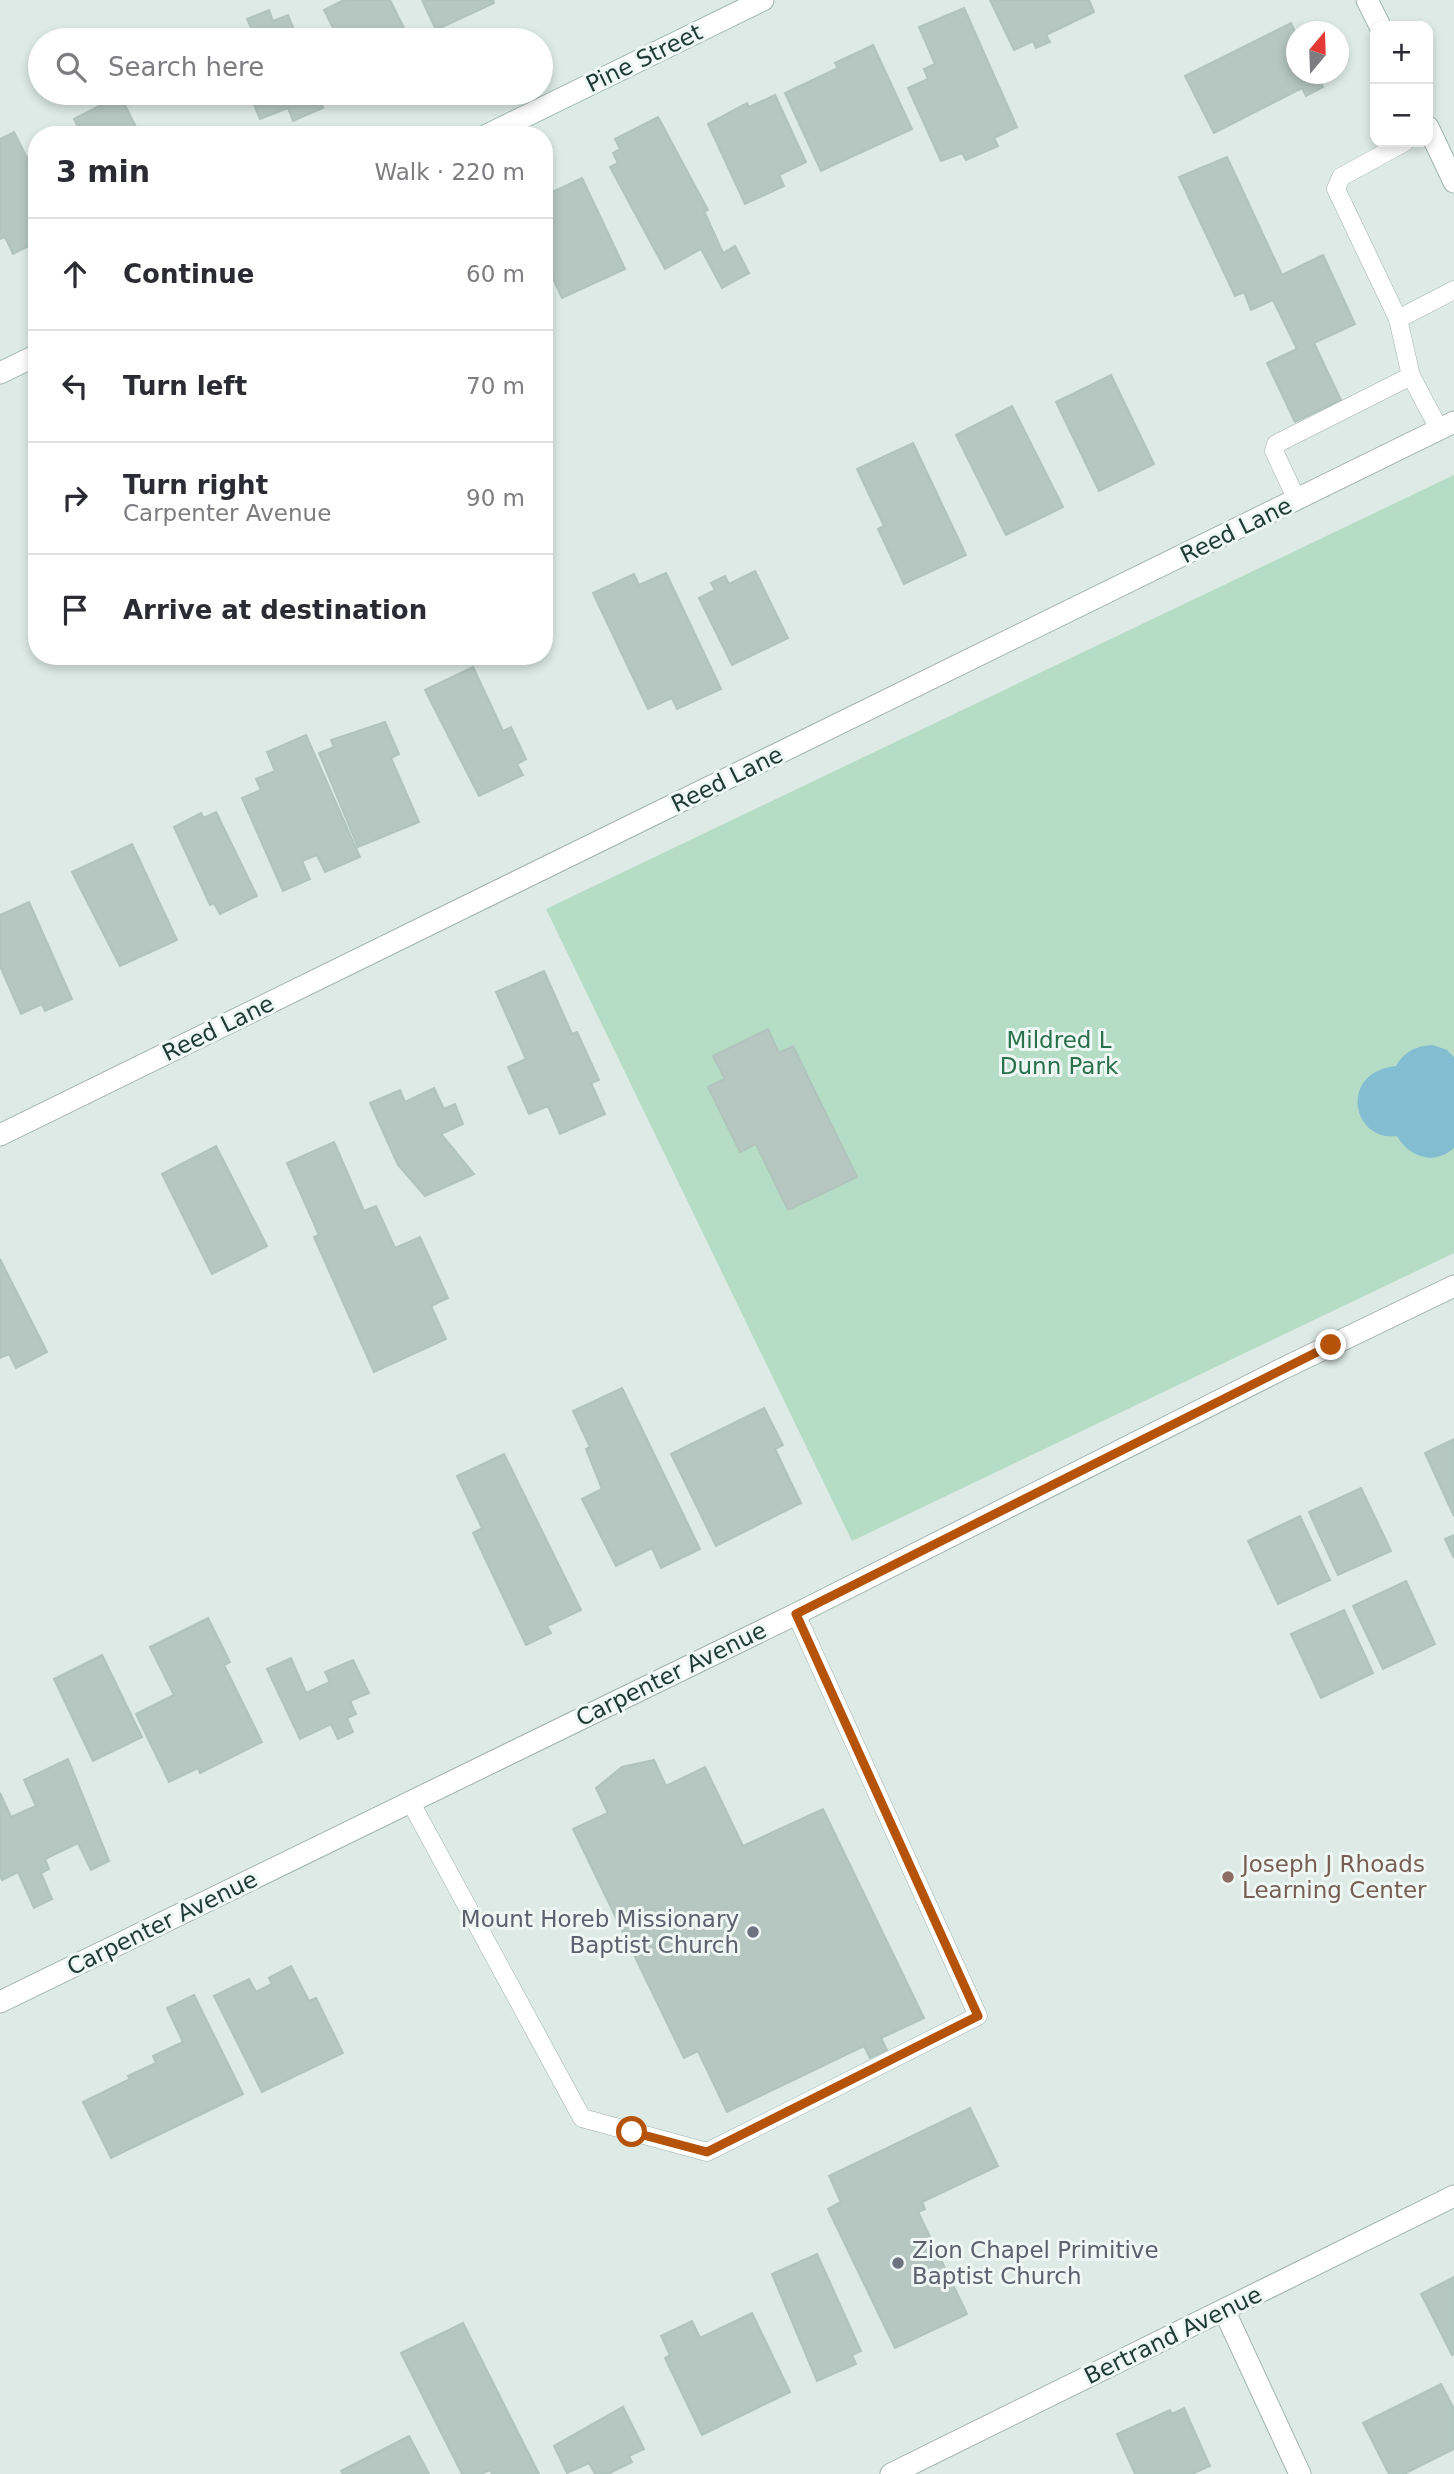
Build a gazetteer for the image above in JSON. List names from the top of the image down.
{
  "streets": {
    "street": [
      "Pine Street",
      "Reed Lane",
      "Carpenter Avenue",
      "Bertrand Avenue"
    ]
  },
  "parks": ["Mildred L Dunn Park"],
  "places": ["Joseph J Rhoads Learning Center", "Mount Horeb Missionary Baptist Church", "Zion Chapel Primitive Baptist Church"],
  "north": "top",
  "page": {
    "map_buttons": ["+", "−"],
    "search": "Search here",
    "heading": ["3 min", "Walk · 220 m"],
    "list": [
      ["Continue", "60 m"],
      ["Turn left", "70 m"],
      ["Turn right", "Carpenter Avenue", "90 m"],
      "Arrive at destination"
    ]
  }
}
